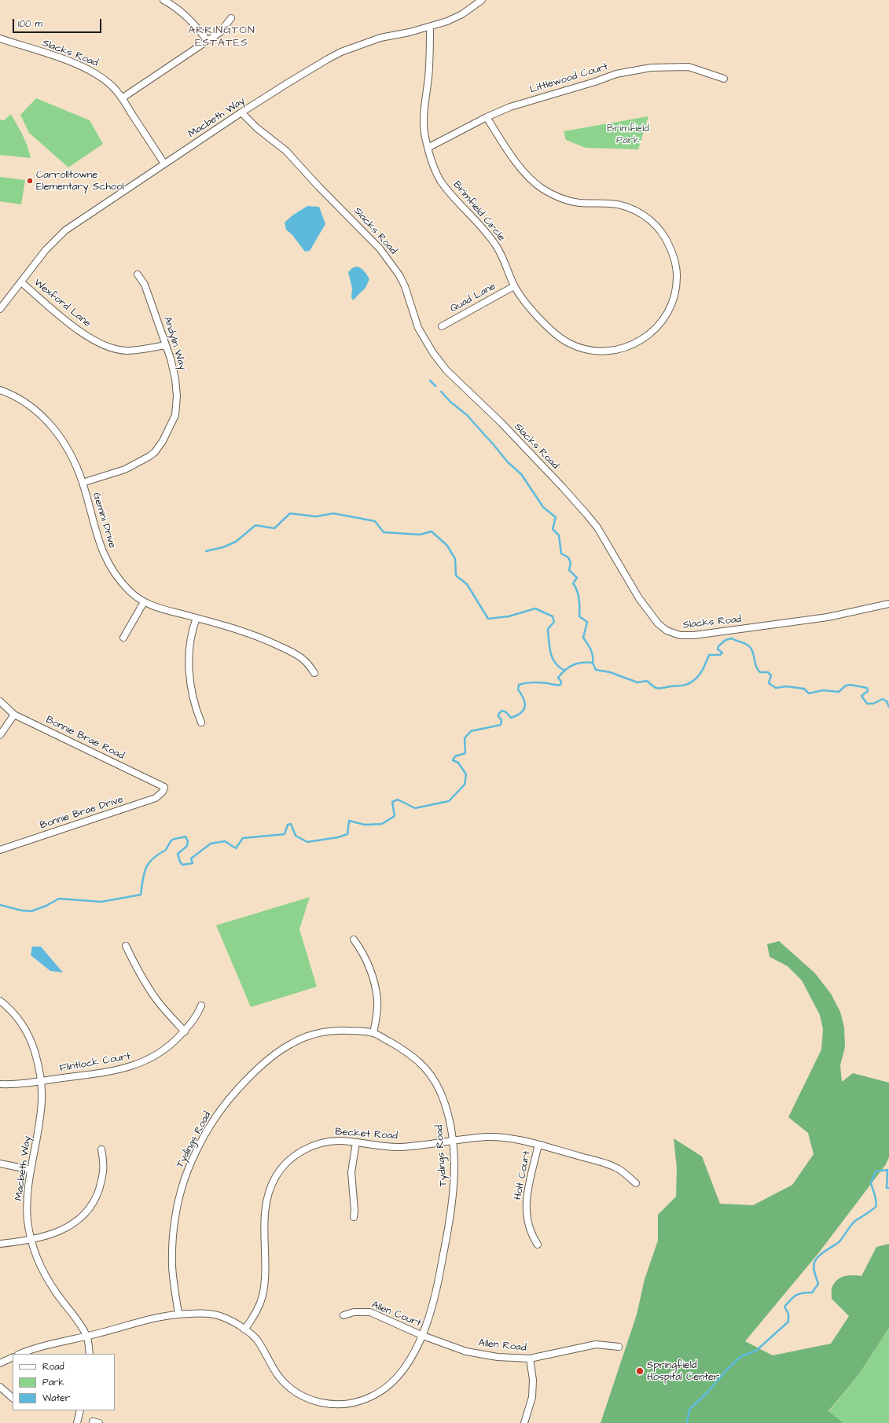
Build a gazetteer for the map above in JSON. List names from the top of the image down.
{
  "streets": {
    "street": [
      "Slacks Road",
      "Littlewood Court",
      "Macbeth Way",
      "Brimfield Circle",
      "Quad Lane",
      "Wexford Lane",
      "Andylin Way",
      "Gemini Drive",
      "Bonnie Brae Road",
      "Bonnie Brae Drive",
      "Flintlock Court",
      "Becket Road",
      "Tydings Road",
      "Holt Court",
      "Allen Court",
      "Allen Road"
    ]
  },
  "crossings": [
    ["Slacks Road", "Macbeth Way"],
    ["Littlewood Court", "Brimfield Circle"],
    ["Macbeth Way", "Brimfield Circle"],
    ["Macbeth Way", "Wexford Lane"],
    ["Macbeth Way", "Flintlock Court"],
    ["Macbeth Way", "Tydings Road"],
    ["Brimfield Circle", "Quad Lane"],
    ["Wexford Lane", "Andylin Way"],
    ["Andylin Way", "Gemini Drive"],
    ["Bonnie Brae Road", "Bonnie Brae Drive"],
    ["Becket Road", "Tydings Road"],
    ["Becket Road", "Holt Court"],
    ["Tydings Road", "Allen Court"],
    ["Tydings Road", "Allen Road"],
    ["Allen Court", "Allen Road"]
  ],
  "districts": ["ARRINGTON ESTATES"],
  "parks": ["Brimfield Park"],
  "places": ["Carrolltowne Elementary School", "Springfield Hospital Center"],
  "legend": ["Road", "Park", "Water"],
  "scale_bar": "100 m"
}
